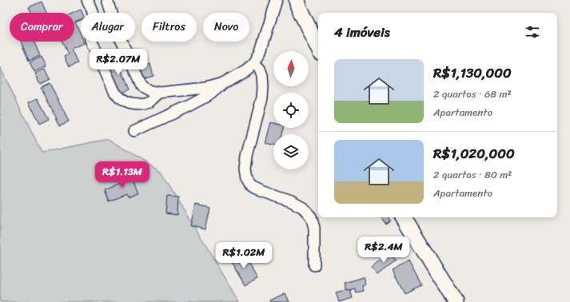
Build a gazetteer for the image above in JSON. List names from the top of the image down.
{
  "north": "top",
  "page": {
    "chip": [
      "Comprar",
      "Alugar",
      "Filtros",
      "Novo"
    ],
    "heading": "4 imóveis",
    "price": [
      "R$2.07M",
      "R$1.13M",
      "R$2.4M",
      "R$1.02M"
    ],
    "list": [
      {
        "name": "R$1,130,000",
        "note": "2 quartos · 68 m² · Apartamento"
      },
      {
        "name": "R$1,020,000",
        "note": "2 quartos · 80 m² · Apartamento"
      }
    ]
  }
}
